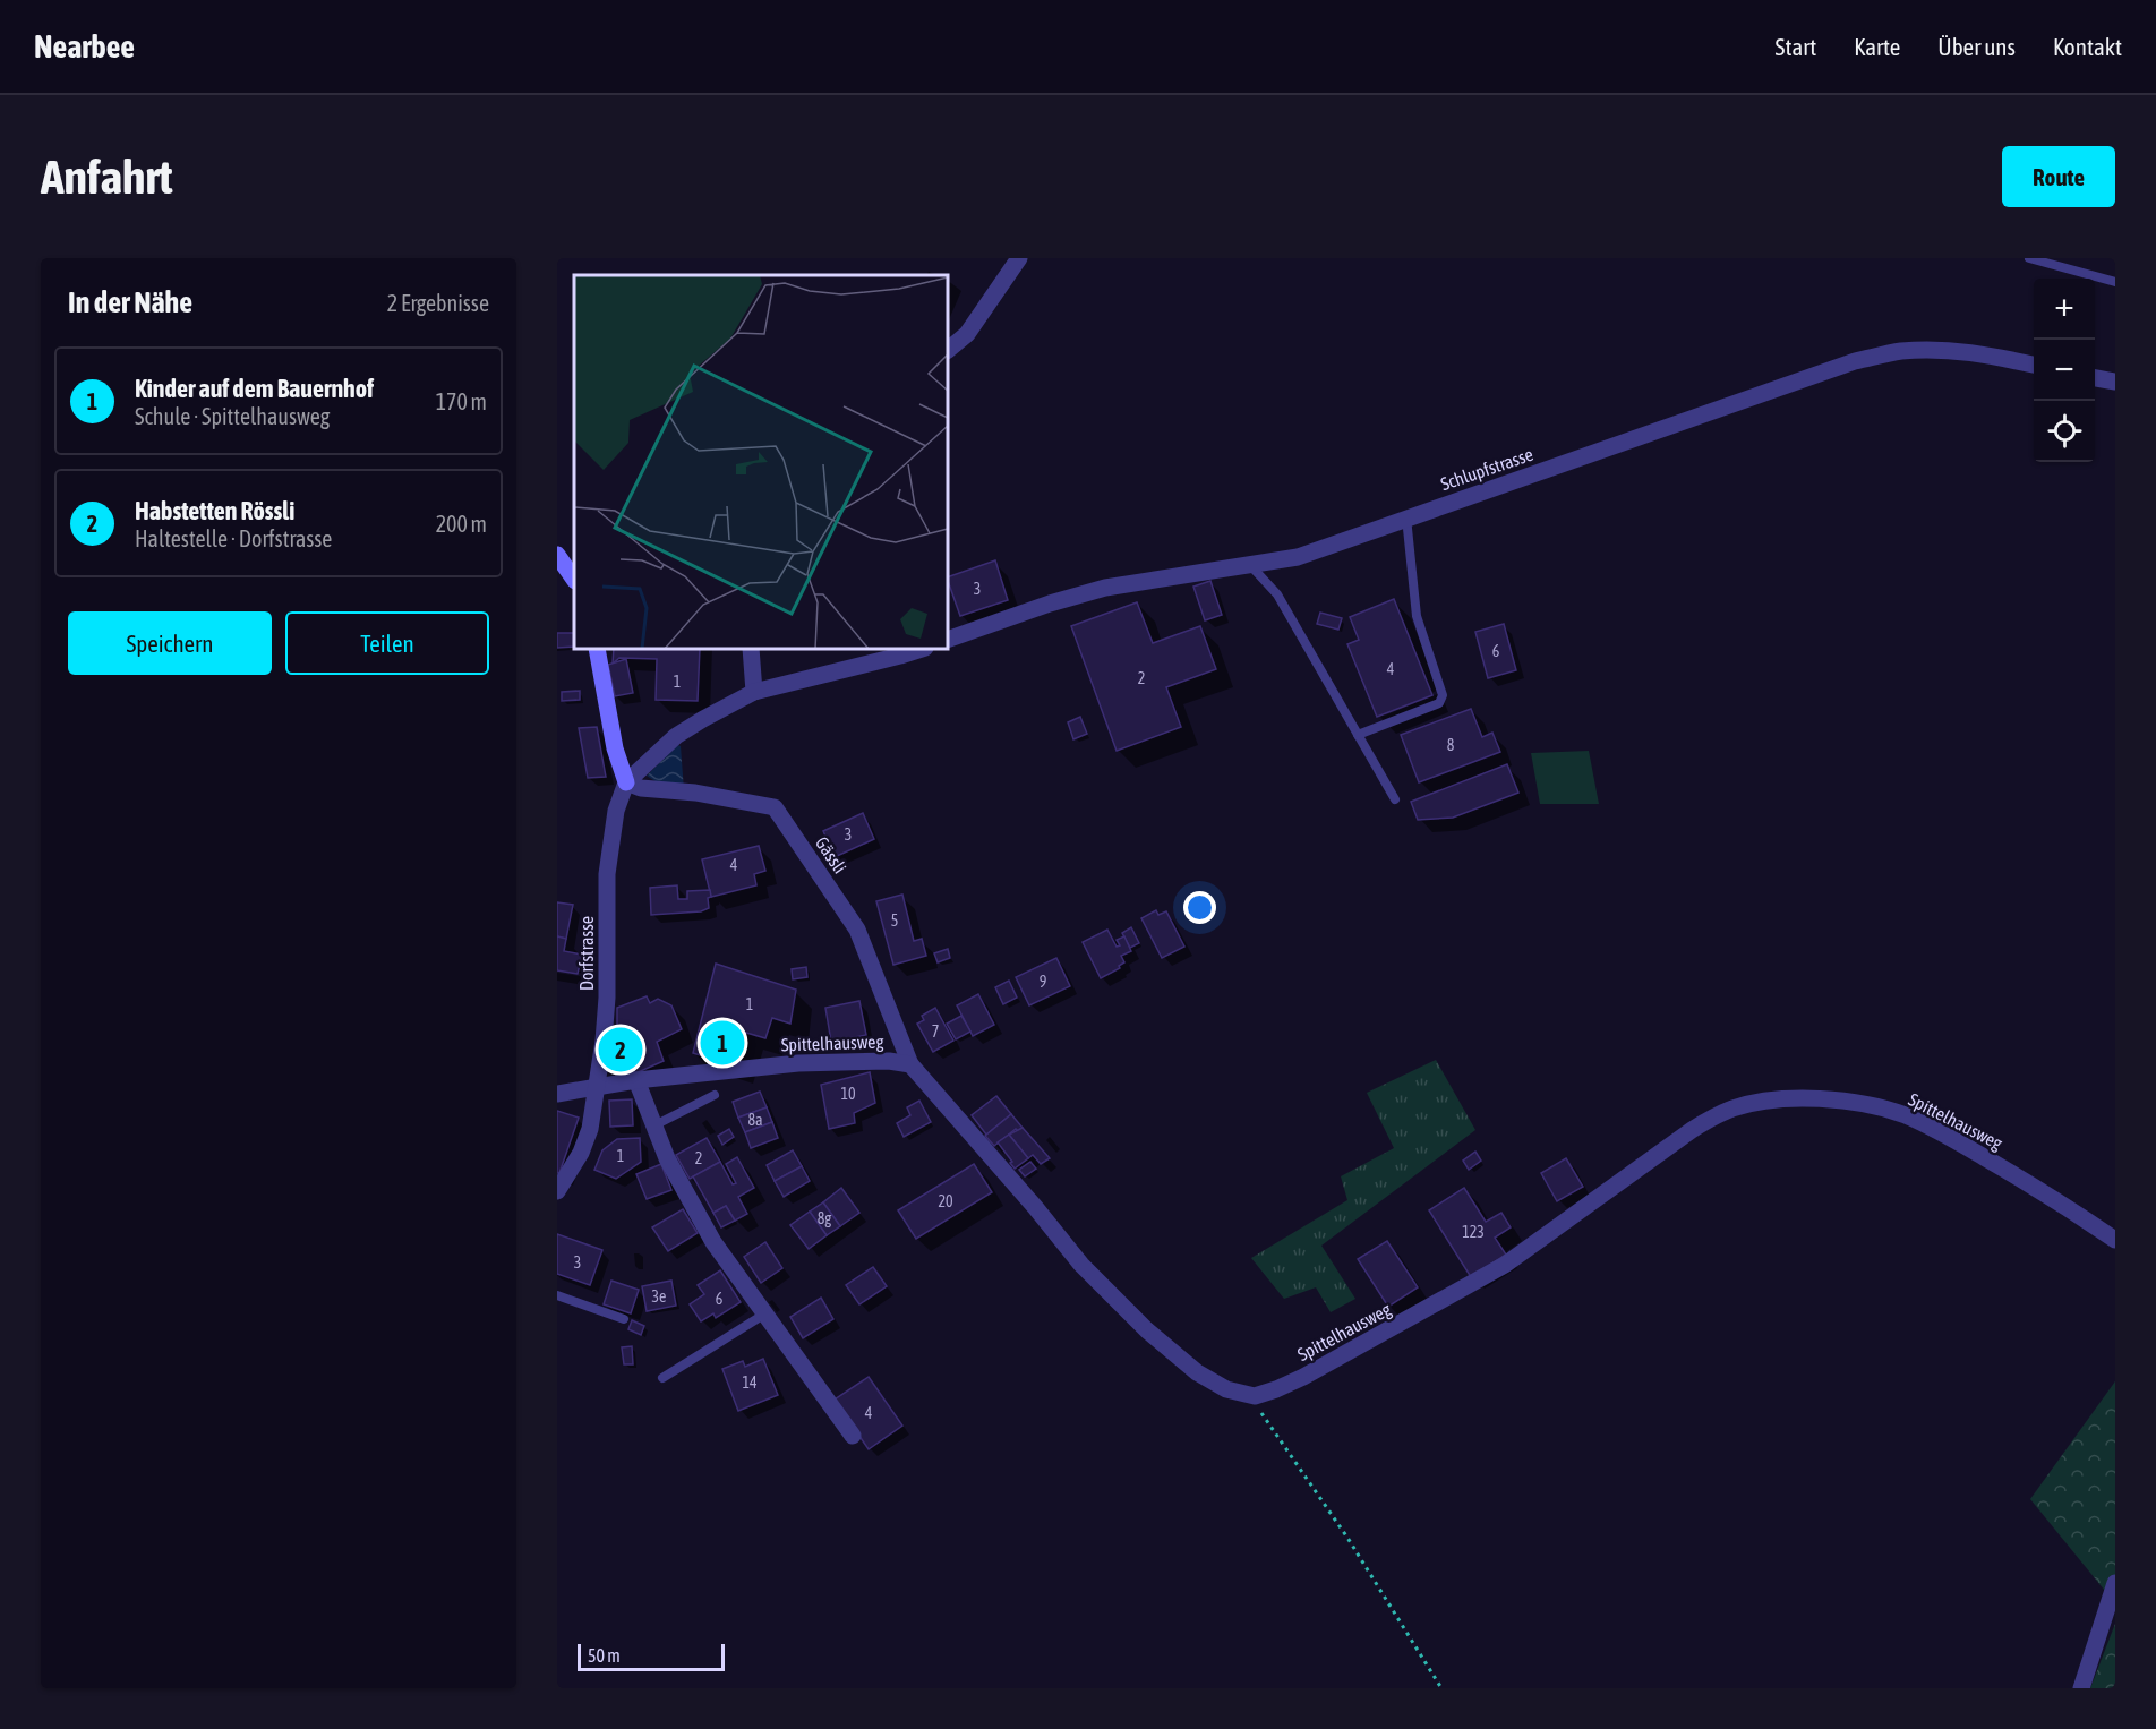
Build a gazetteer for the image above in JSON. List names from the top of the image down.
{
  "streets": {
    "street": [
      "Schlupfstrasse",
      "Gässli",
      "Dorfstrasse",
      "Spittelhausweg"
    ]
  },
  "crossings": [
    ["Gässli", "Dorfstrasse"],
    ["Gässli", "Spittelhausweg"],
    ["Dorfstrasse", "Spittelhausweg"]
  ],
  "house_numbers": [
    "3",
    "6",
    "4",
    "2",
    "1",
    "8",
    "3",
    "4",
    "5",
    "9",
    "1",
    "7",
    "10",
    "8a",
    "1",
    "2",
    "20",
    "8g",
    "123",
    "3",
    "3e",
    "6",
    "14",
    "4"
  ],
  "scale_bar": "50 m",
  "page": {
    "header": "Nearbee",
    "nav": [
      "Start",
      "Karte",
      "Über uns",
      "Kontakt"
    ],
    "buttons": [
      "Route",
      ["Speichern", "Teilen"]
    ],
    "title": "Anfahrt",
    "heading": ["In der Nähe", "2 Ergebnisse"],
    "map_buttons": ["+", "−"],
    "list": [
      {
        "mark": "1",
        "name": "Kinder auf dem Bauernhof",
        "note": "Schule · Spittelhausweg",
        "value": "170 m"
      },
      {
        "mark": "2",
        "name": "Habstetten Rössli",
        "note": "Haltestelle · Dorfstrasse",
        "value": "200 m"
      }
    ],
    "pins": ["1", "2"],
    "scale": "50 m"
  }
}
